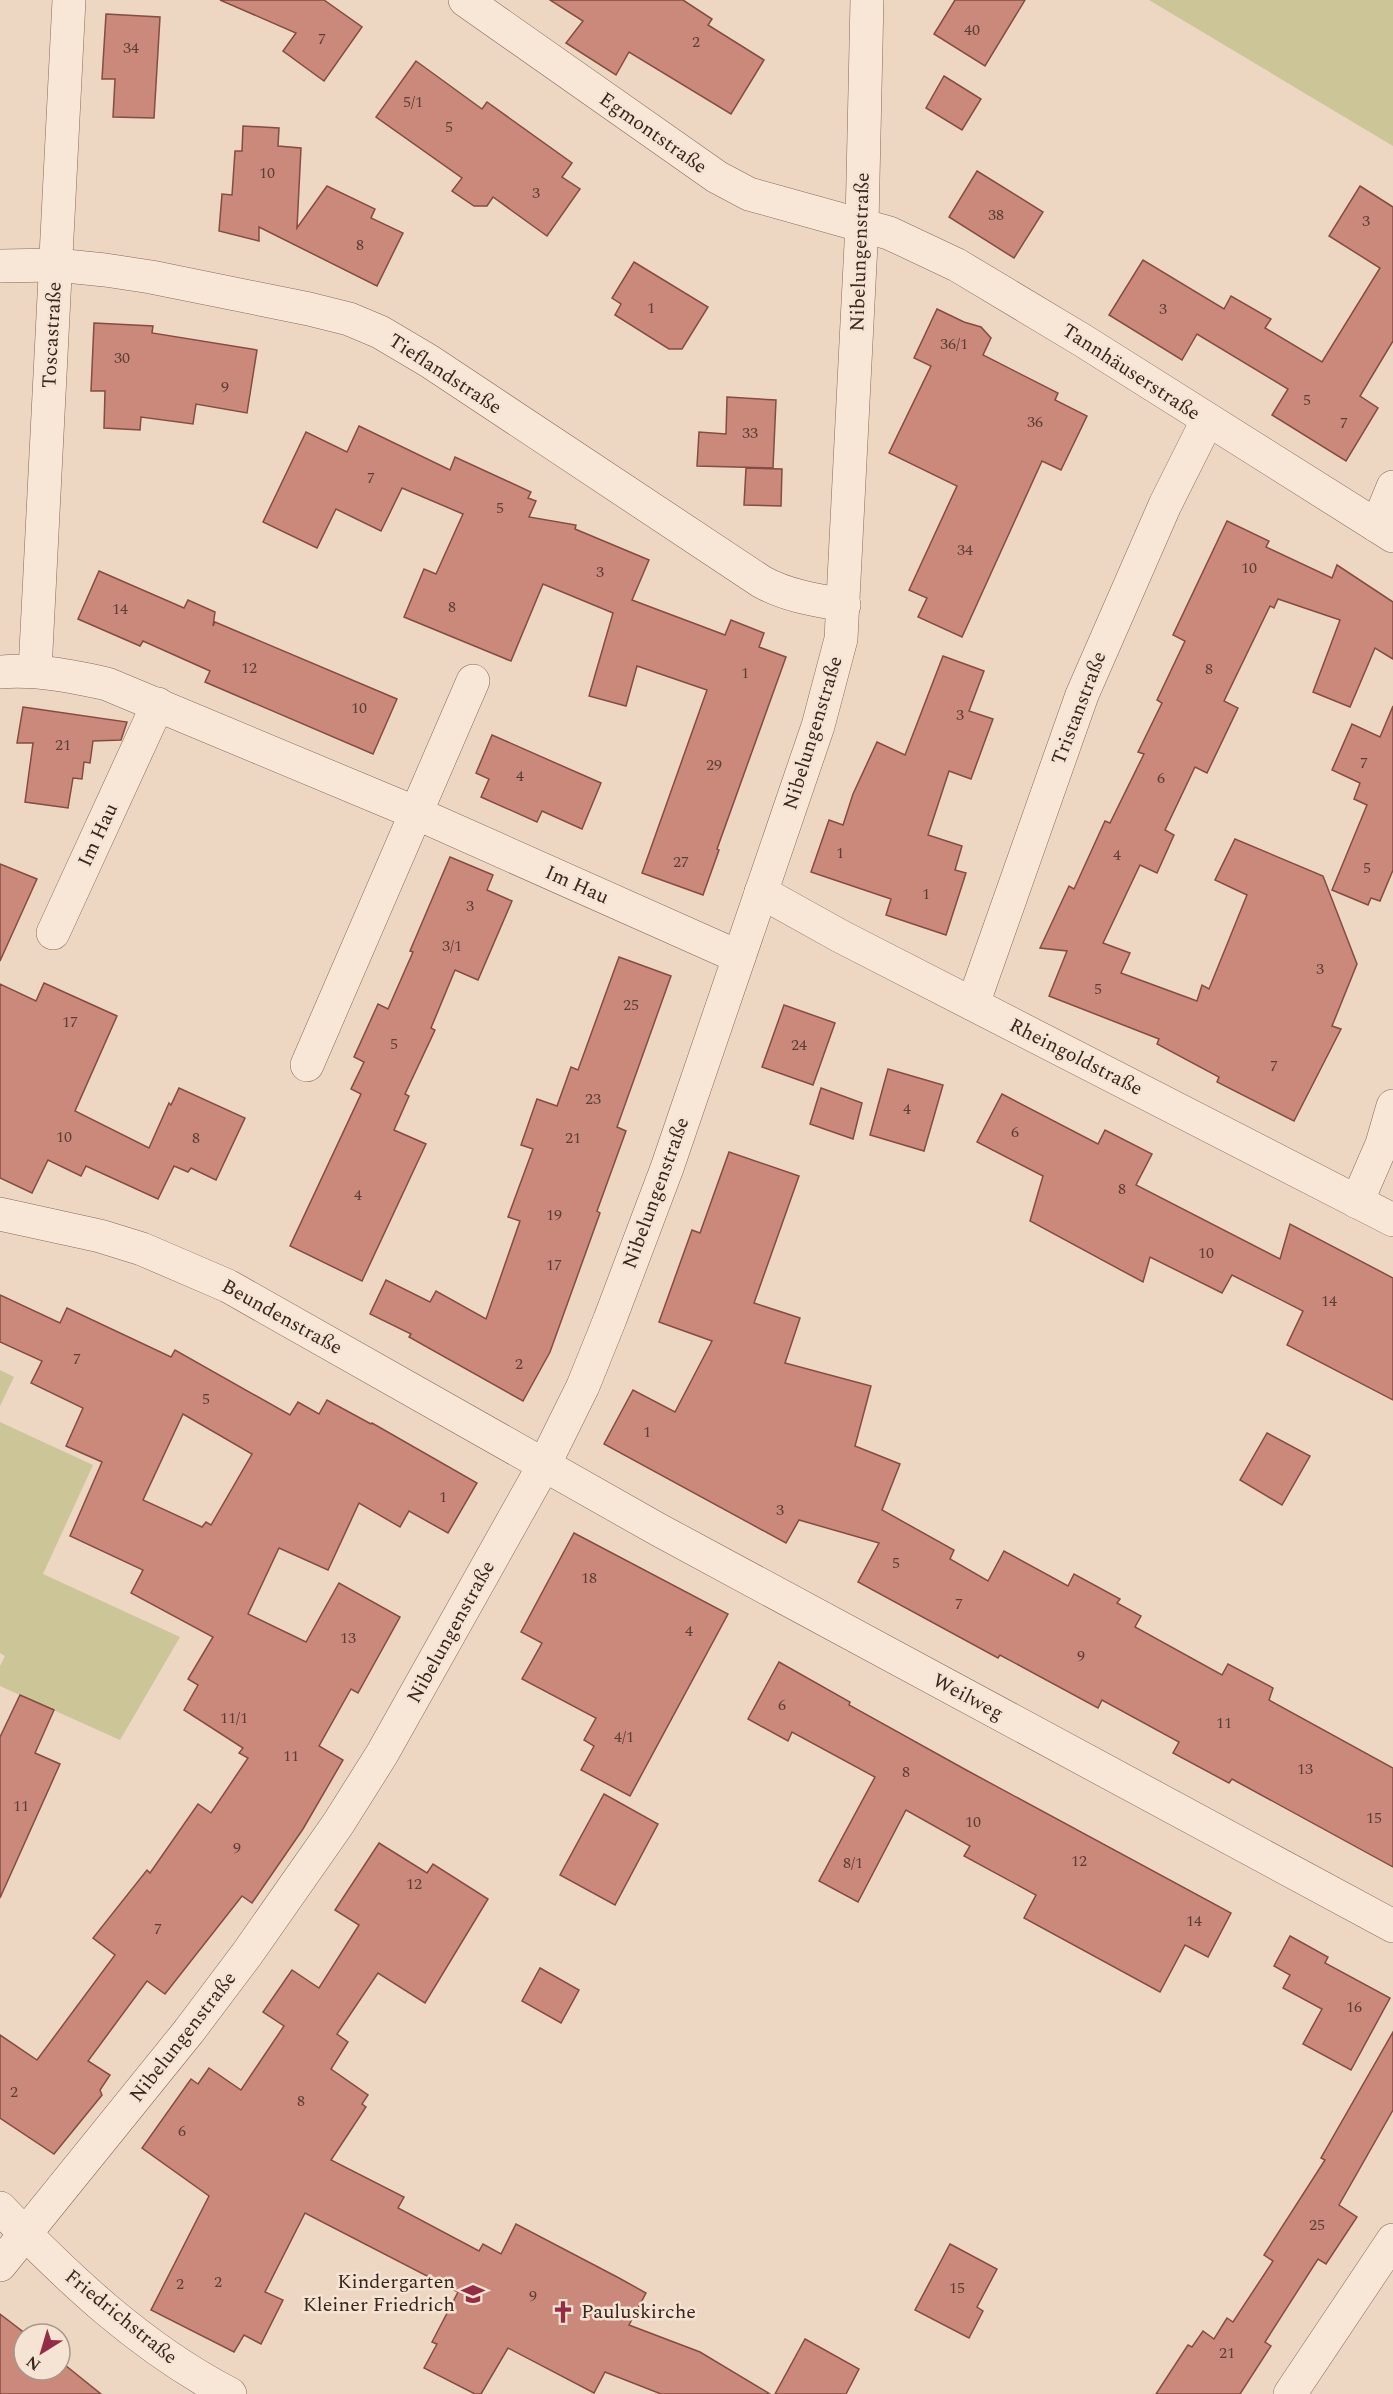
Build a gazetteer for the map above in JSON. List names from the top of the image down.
{
  "streets": {
    "street": [
      "Egmontstraße",
      "Nibelungenstraße",
      "Toscastraße",
      "Tannhäuserstraße",
      "Tieflandstraße",
      "Tristanstraße",
      "Im Hau",
      "Rheingoldstraße",
      "Beundenstraße",
      "Weilweg",
      "Friedrichstraße"
    ]
  },
  "crossings": [
    ["Egmontstraße", "Nibelungenstraße"],
    ["Egmontstraße", "Tannhäuserstraße"],
    ["Nibelungenstraße", "Tannhäuserstraße"],
    ["Nibelungenstraße", "Tieflandstraße"],
    ["Nibelungenstraße", "Im Hau"],
    ["Nibelungenstraße", "Rheingoldstraße"],
    ["Nibelungenstraße", "Beundenstraße"],
    ["Nibelungenstraße", "Weilweg"],
    ["Nibelungenstraße", "Friedrichstraße"],
    ["Toscastraße", "Tieflandstraße"],
    ["Toscastraße", "Im Hau"],
    ["Tannhäuserstraße", "Tristanstraße"],
    ["Tristanstraße", "Rheingoldstraße"],
    ["Beundenstraße", "Weilweg"]
  ],
  "places": {
    "school or university": ["Kindergarten Kleiner Friedrich"],
    "church": ["Pauluskirche"]
  },
  "house_numbers": [
    "40",
    "7",
    "2",
    "34",
    "5/1",
    "5",
    "10",
    "3",
    "38",
    "3",
    "8",
    "1",
    "3",
    "36/1",
    "30",
    "9",
    "5",
    "36",
    "7",
    "33",
    "7",
    "5",
    "34",
    "10",
    "3",
    "8",
    "14",
    "12",
    "8",
    "1",
    "10",
    "3",
    "21",
    "7",
    "29",
    "4",
    "6",
    "1",
    "4",
    "27",
    "5",
    "1",
    "3",
    "3/1",
    "3",
    "5",
    "25",
    "17",
    "5",
    "24",
    "7",
    "23",
    "4",
    "6",
    "10",
    "8",
    "21",
    "8",
    "4",
    "19",
    "10",
    "17",
    "14",
    "7",
    "2",
    "5",
    "1",
    "1",
    "3",
    "5",
    "18",
    "7",
    "4",
    "13",
    "9",
    "6",
    "11/1",
    "11",
    "4/1",
    "11",
    "13",
    "8",
    "11",
    "15",
    "10",
    "9",
    "12",
    "8/1",
    "12",
    "14",
    "7",
    "16",
    "2",
    "8",
    "6",
    "25",
    "2",
    "2",
    "15",
    "9",
    "21"
  ],
  "north": "bottom left"
}
